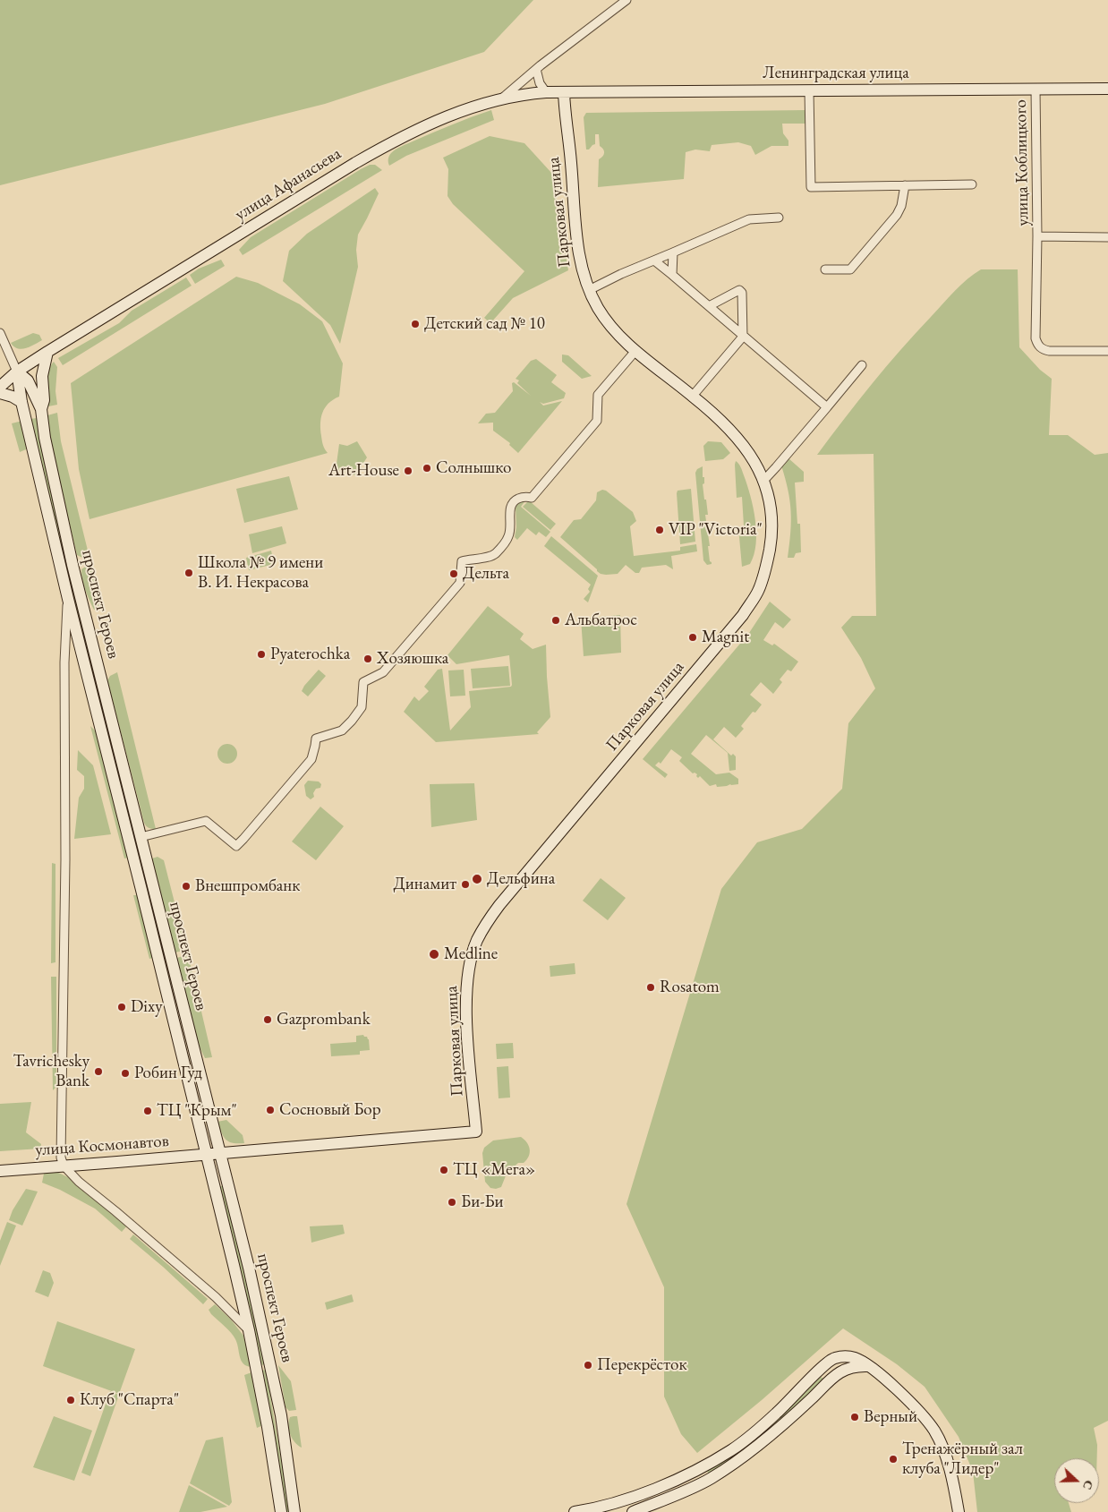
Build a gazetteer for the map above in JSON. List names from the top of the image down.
{
  "streets": {
    "main road": [
      "Ленинградская улица",
      "улица Афанасьева",
      "Парковая улица",
      "проспект Героев",
      "улица Космонавтов"
    ],
    "street": ["улица Коблицкого"]
  },
  "crossings": [
    ["Ленинградская улица", "улица Коблицкого"],
    ["Ленинградская улица", "улица Афанасьева"],
    ["Ленинградская улица", "Парковая улица"],
    ["улица Афанасьева", "Парковая улица"],
    ["Парковая улица", "проспект Героев"],
    ["Парковая улица", "улица Космонавтов"],
    ["проспект Героев", "улица Космонавтов"]
  ],
  "places": [
    "Детский сад № 10",
    "Солнышко",
    "Art-House",
    "VIP \"Victoria\"",
    "Школа № 9 имени В. И. Некрасова",
    "Дельта",
    "Альбатрос",
    "Magnit",
    "Pyaterochka",
    "Хозяюшка",
    "Дельфина",
    "Динамит",
    "Внешпромбанк",
    "Medline",
    "Rosatom",
    "Dixy",
    "Gazprombank",
    "Tavrichesky Bank",
    "Робин Гуд",
    "Сосновый Бор",
    "ТЦ \"Крым\"",
    "ТЦ «Мега»",
    "Би-Би",
    "Перекрёсток",
    "Клуб \"Спарта\"",
    "Верный",
    "Тренажёрный зал клуба \"Лидер\""
  ],
  "north": "right"
}
